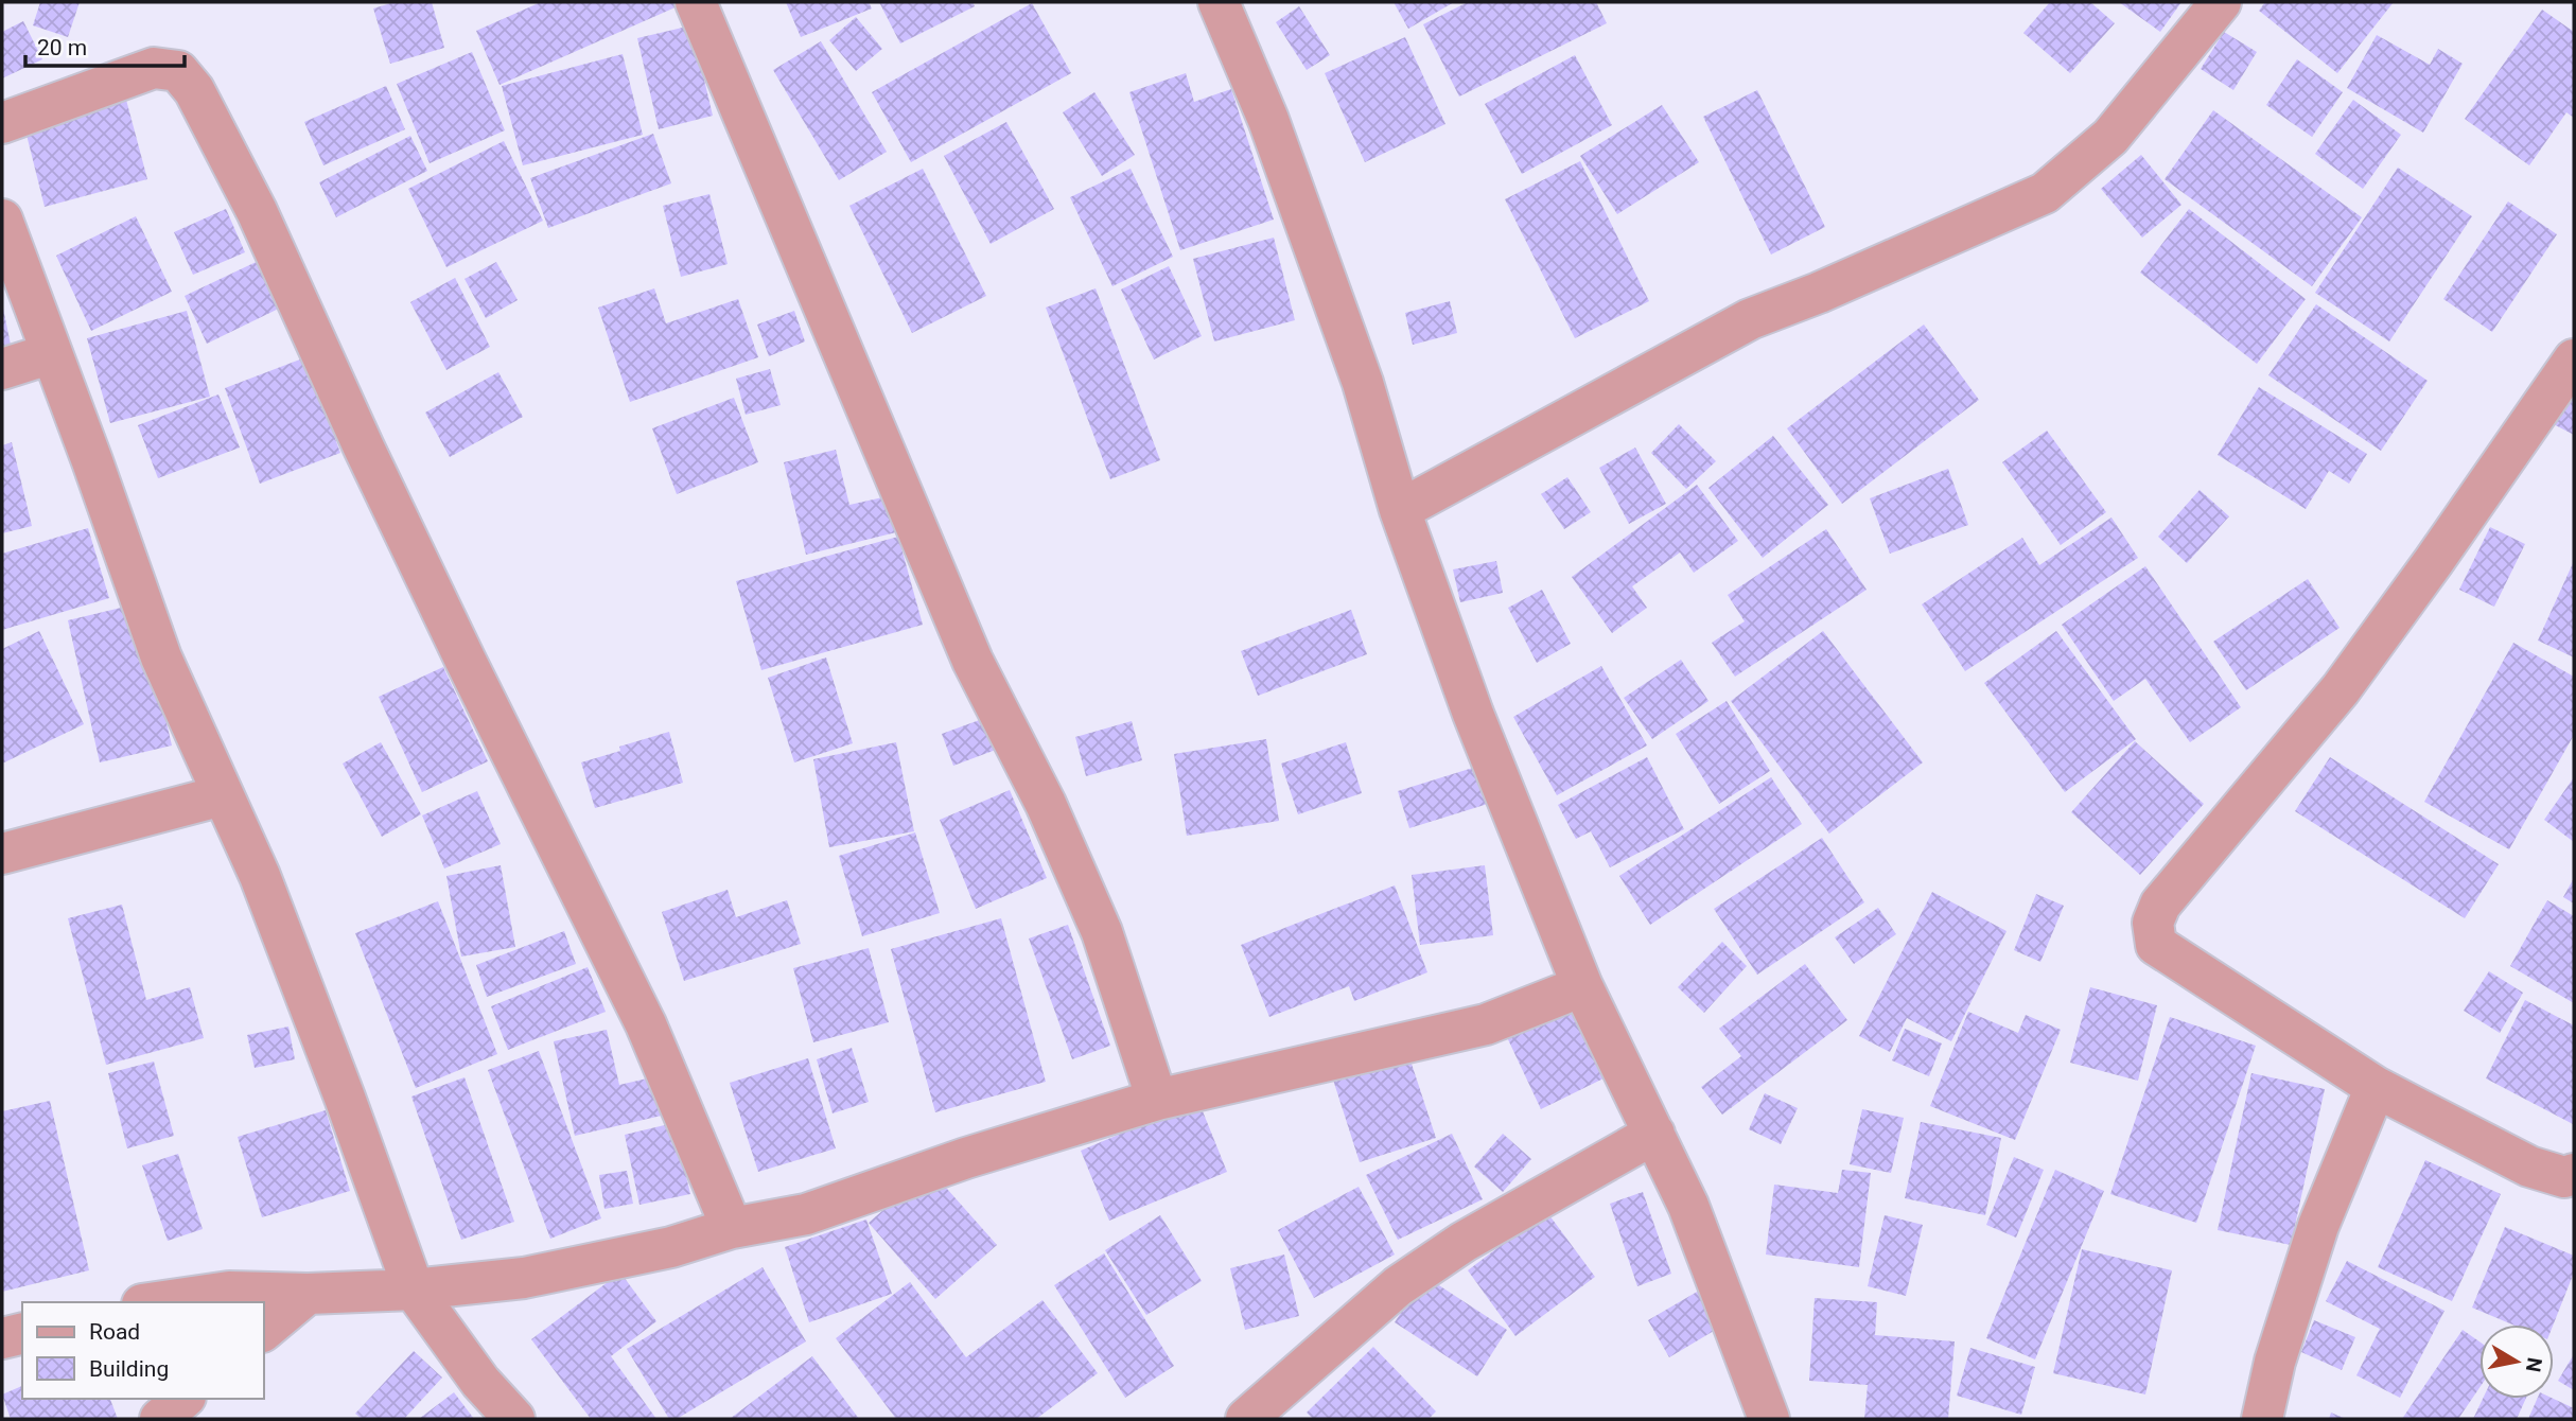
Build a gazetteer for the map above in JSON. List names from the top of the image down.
{
  "legend": ["Road", "Building"],
  "scale_bar": "20 m",
  "north": "right"
}
